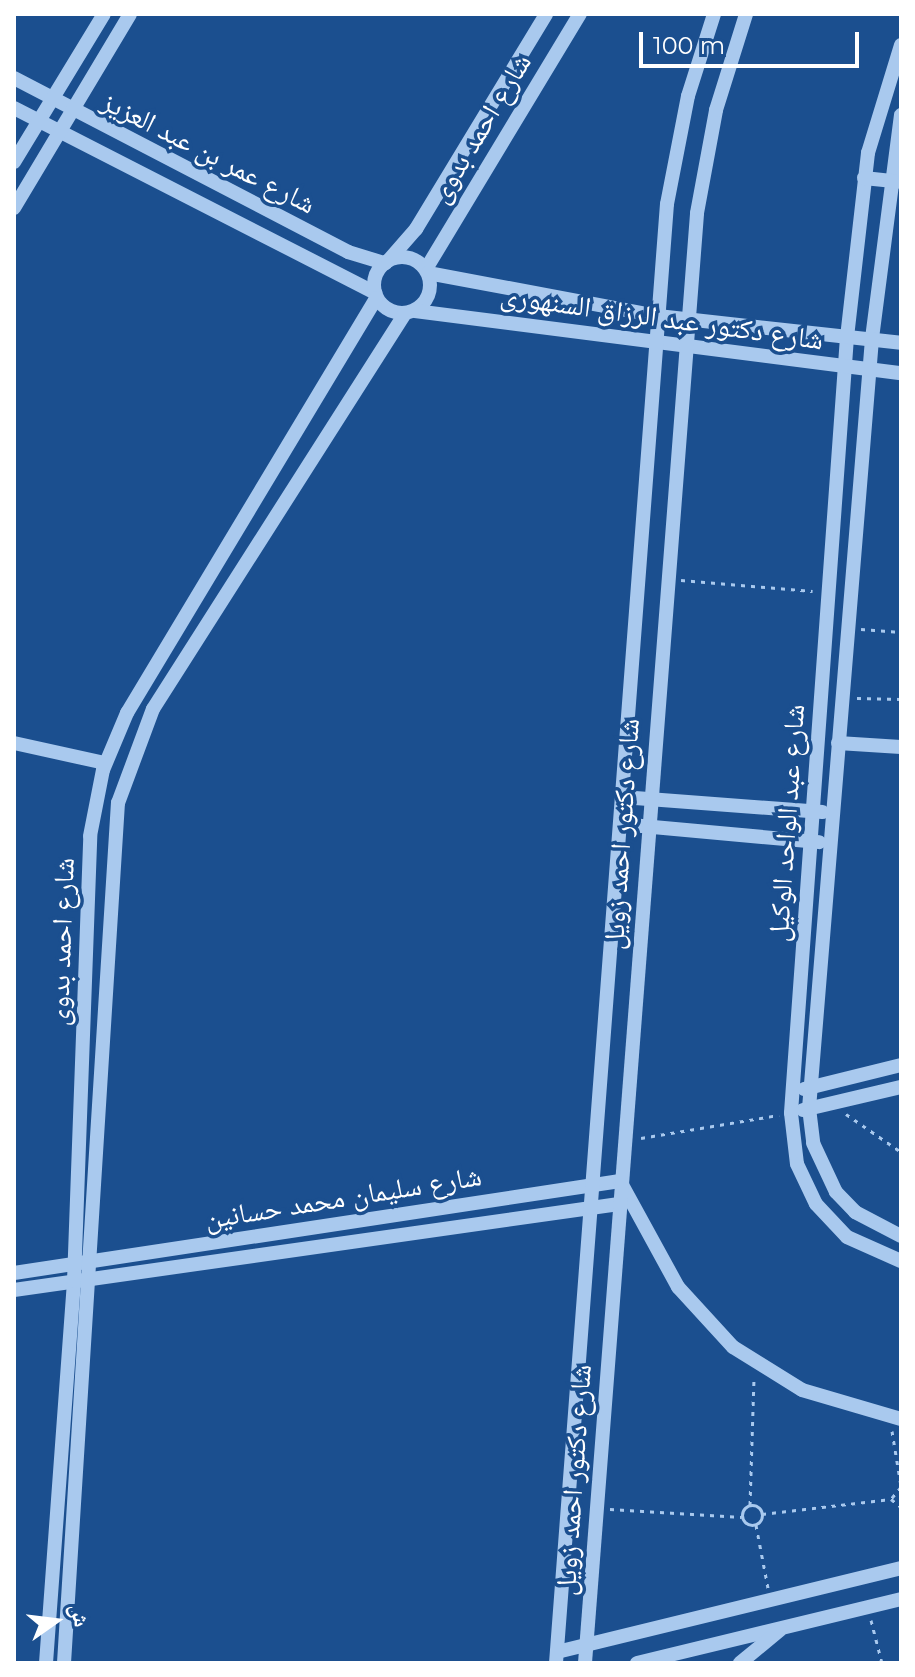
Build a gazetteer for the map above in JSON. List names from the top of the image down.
{
  "streets": {
    "street": [
      "شارع احمد بدوى",
      "شارع عمر بن عبد العزيز",
      "شارع دكتور عبد الرزاق السنهورى",
      "شارع عبد الواحد الوكيل",
      "شارع دكتور احمد زويل",
      "شارع سليمان محمد حسانين"
    ]
  },
  "crossings": [
    ["شارع احمد بدوى", "شارع عمر بن عبد العزيز"],
    ["شارع احمد بدوى", "شارع دكتور عبد الرزاق السنهورى"],
    ["شارع احمد بدوى", "شارع سليمان محمد حسانين"],
    ["شارع عمر بن عبد العزيز", "شارع دكتور عبد الرزاق السنهورى"],
    ["شارع دكتور عبد الرزاق السنهورى", "شارع عبد الواحد الوكيل"],
    ["شارع دكتور عبد الرزاق السنهورى", "شارع دكتور احمد زويل"],
    ["شارع دكتور احمد زويل", "شارع سليمان محمد حسانين"]
  ],
  "scale_bar": "100 m",
  "north": "right"
}
